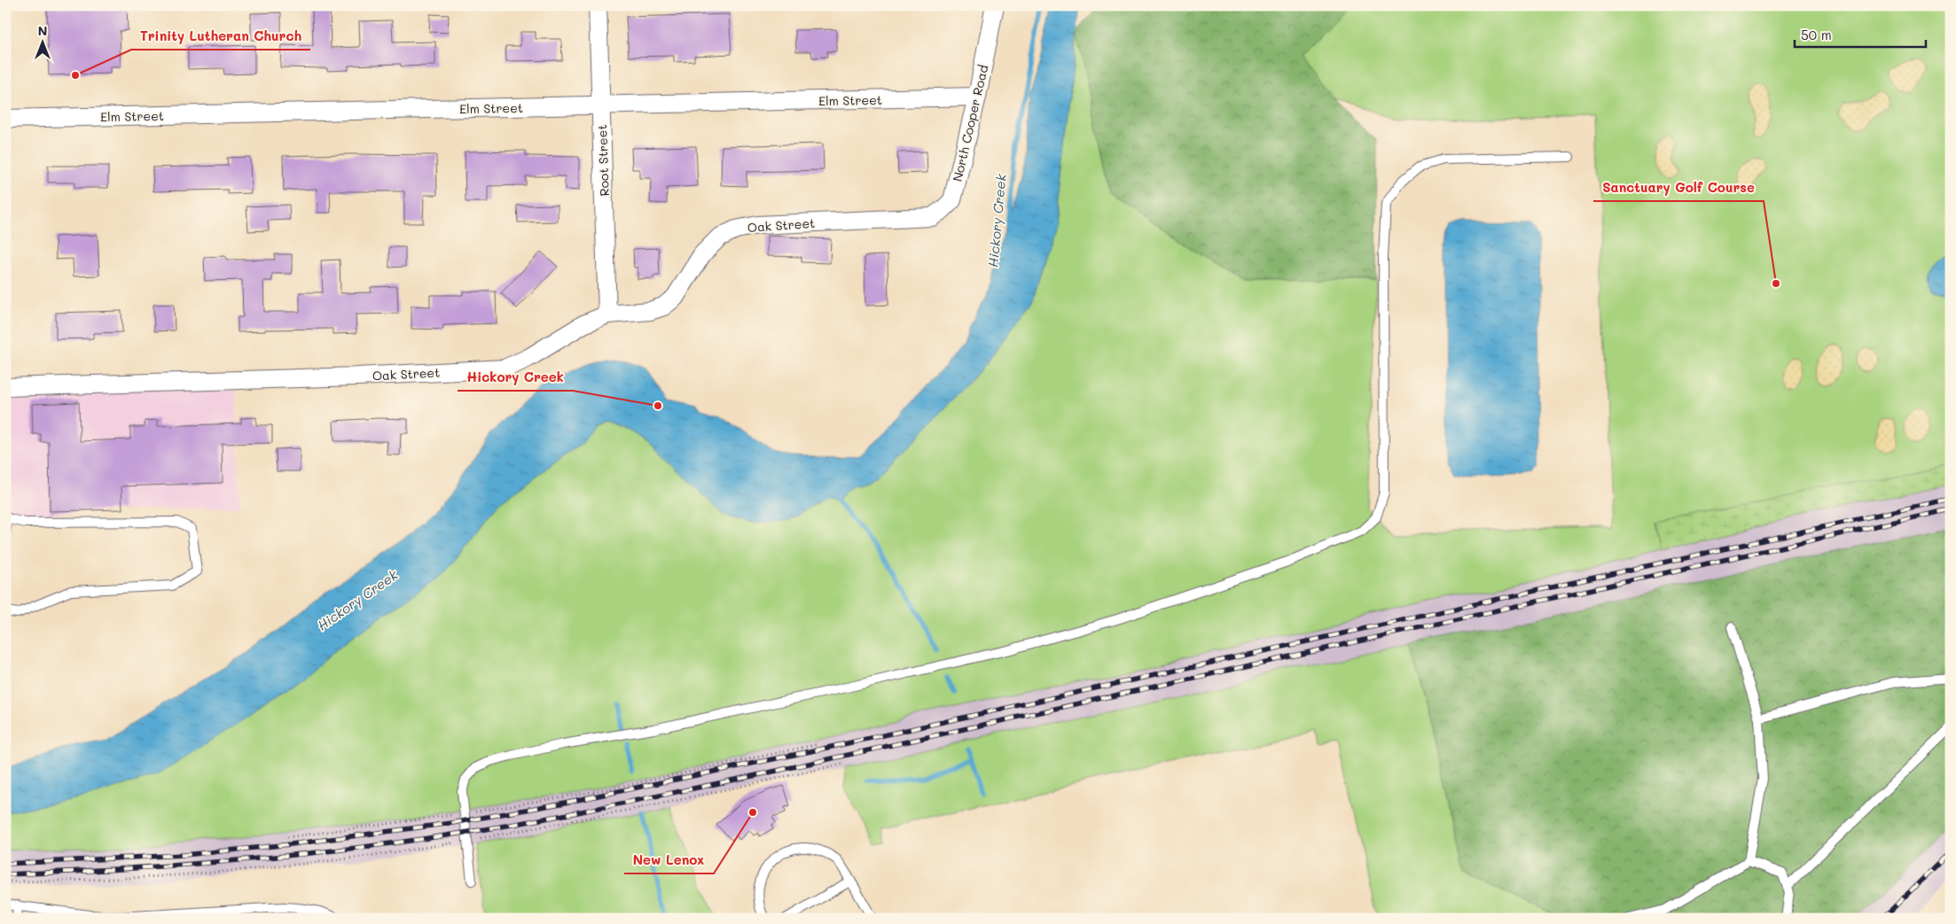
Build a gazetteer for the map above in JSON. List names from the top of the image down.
{
  "streets": {
    "street": [
      "Elm Street",
      "North Cooper Road",
      "Root Street",
      "Oak Street"
    ]
  },
  "crossings": [
    ["Elm Street", "North Cooper Road"],
    ["Elm Street", "Root Street"],
    ["North Cooper Road", "Oak Street"],
    ["Root Street", "Oak Street"]
  ],
  "water": ["Hickory Creek"],
  "places": [
    "Trinity Lutheran Church",
    "Sanctuary Golf Course",
    "Hickory Creek",
    "New Lenox"
  ],
  "scale_bar": "50 m",
  "north": "top"
}
